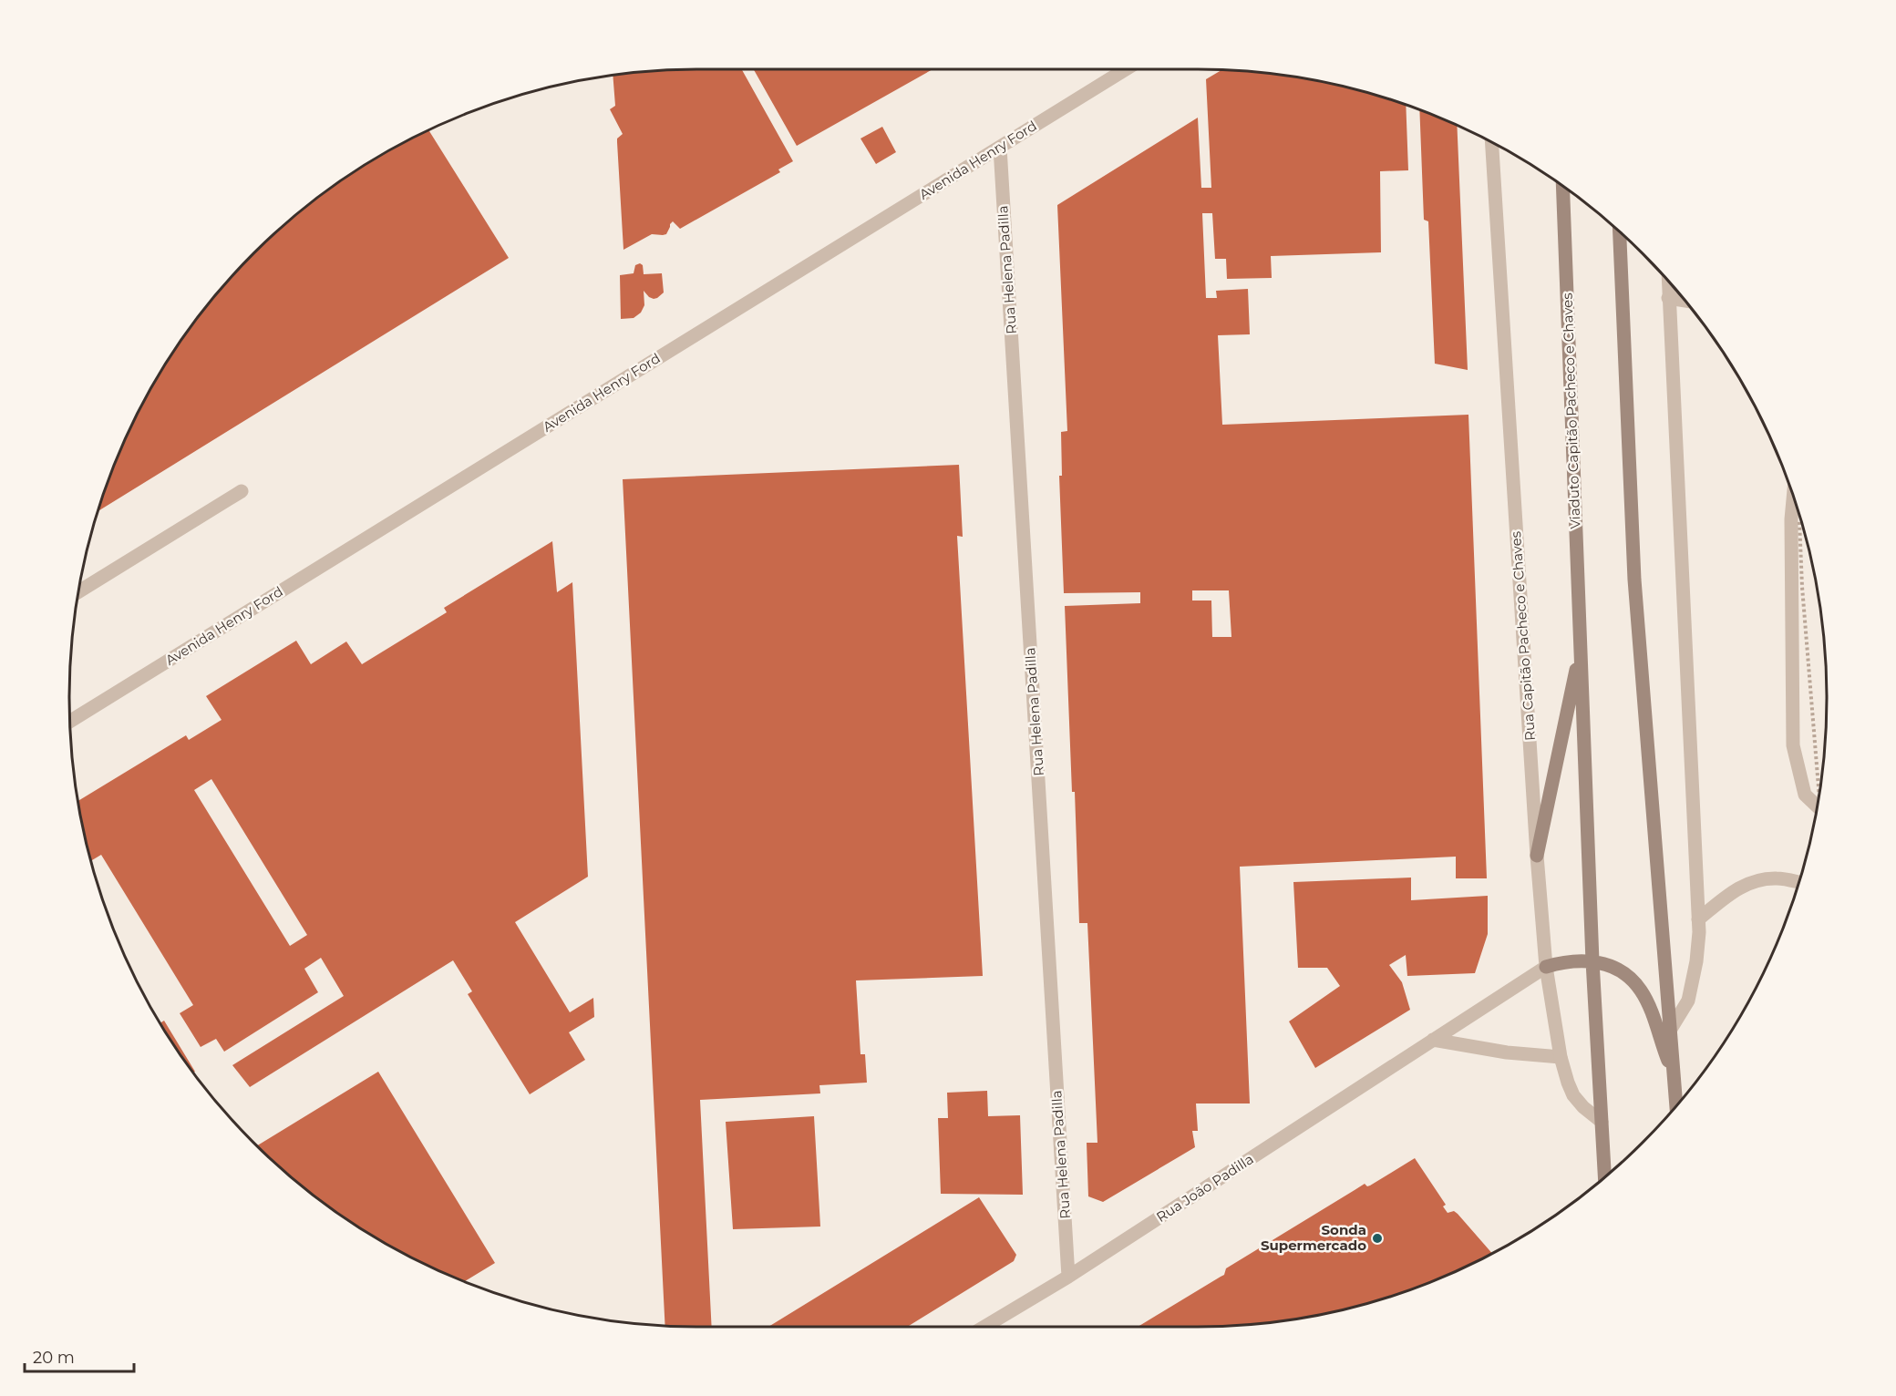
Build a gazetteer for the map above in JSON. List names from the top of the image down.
{
  "streets": {
    "main road": ["Viaduto Capitão Pacheco e Chaves"],
    "street": [
      "Avenida Henry Ford",
      "Rua Helena Padilla",
      "Rua Capitão Pacheco e Chaves",
      "Rua João Padilla"
    ]
  },
  "crossings": [
    ["Avenida Henry Ford", "Rua Helena Padilla"],
    ["Rua Helena Padilla", "Rua João Padilla"],
    ["Rua Capitão Pacheco e Chaves", "Rua João Padilla"]
  ],
  "places": ["Sonda Supermercado"],
  "scale_bar": "20 m"
}
